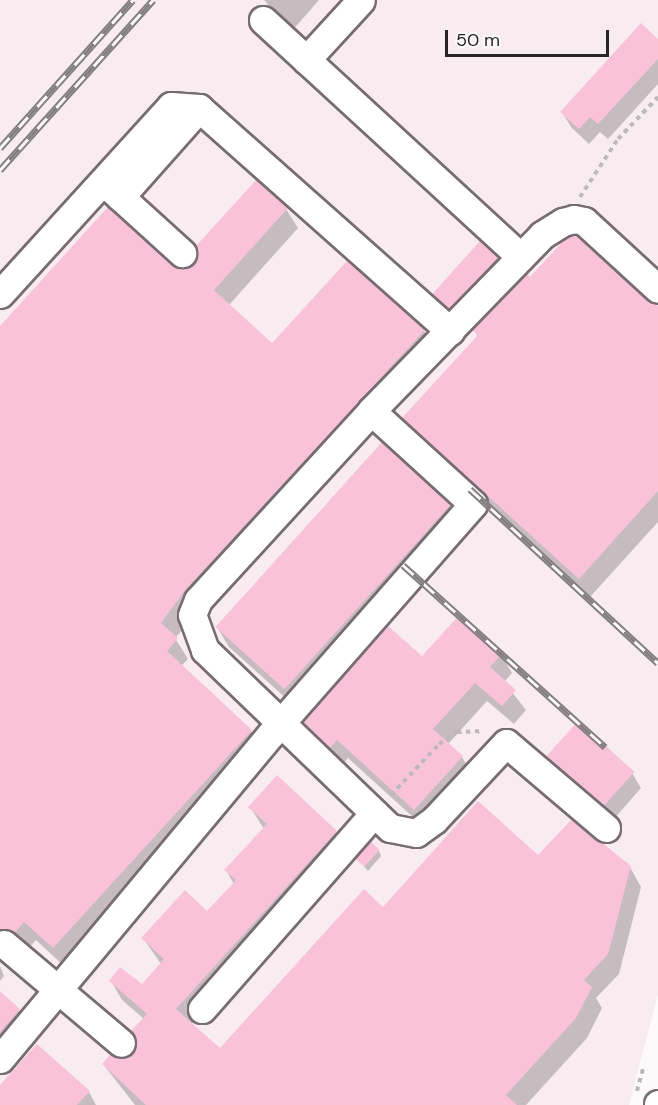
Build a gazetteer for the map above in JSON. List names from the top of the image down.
{
  "scale_bar": "50 m"
}
